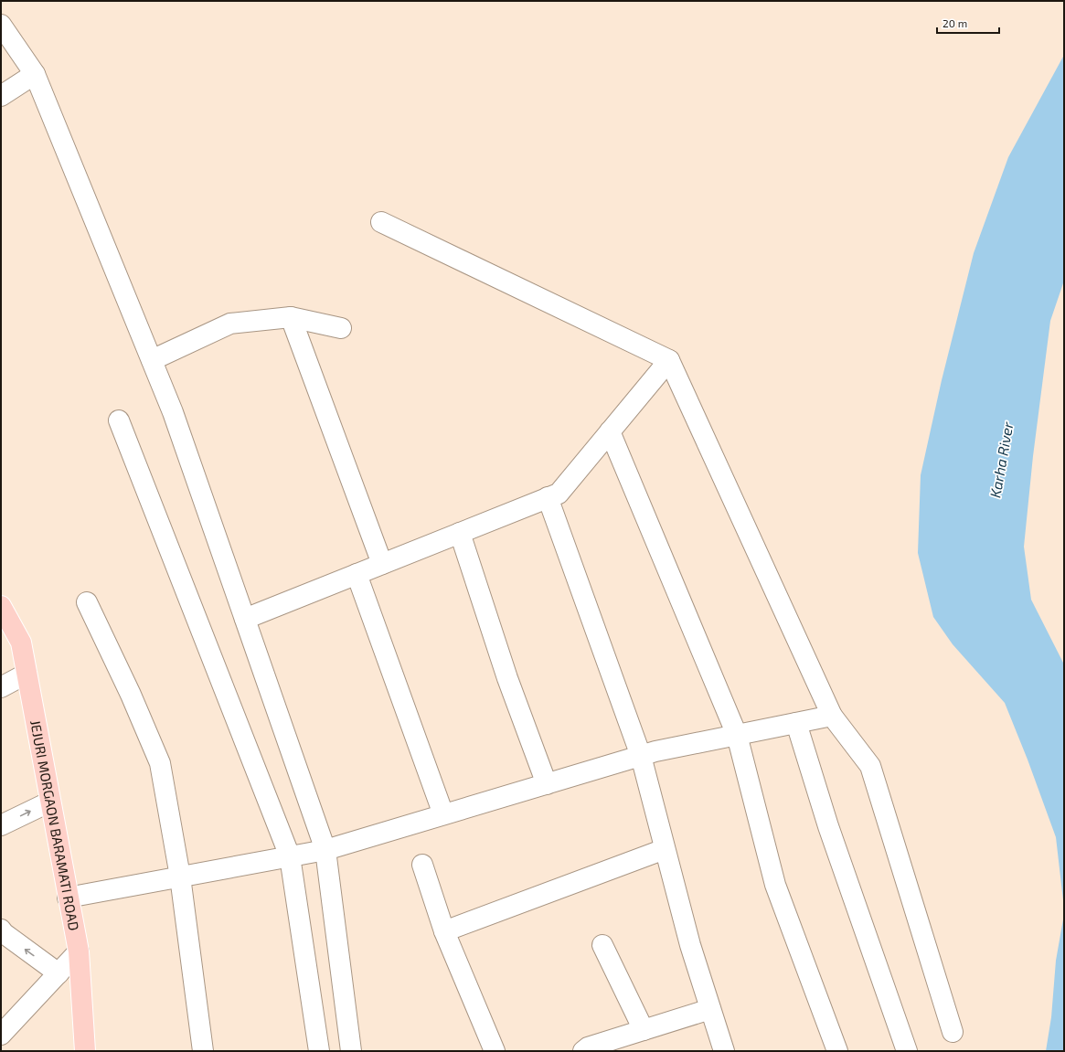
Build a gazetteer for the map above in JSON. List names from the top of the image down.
{
  "streets": {
    "main road": ["JEJURI MORGAON BARAMATI ROAD"]
  },
  "water": ["Karha River"],
  "scale_bar": "20 m"
}
